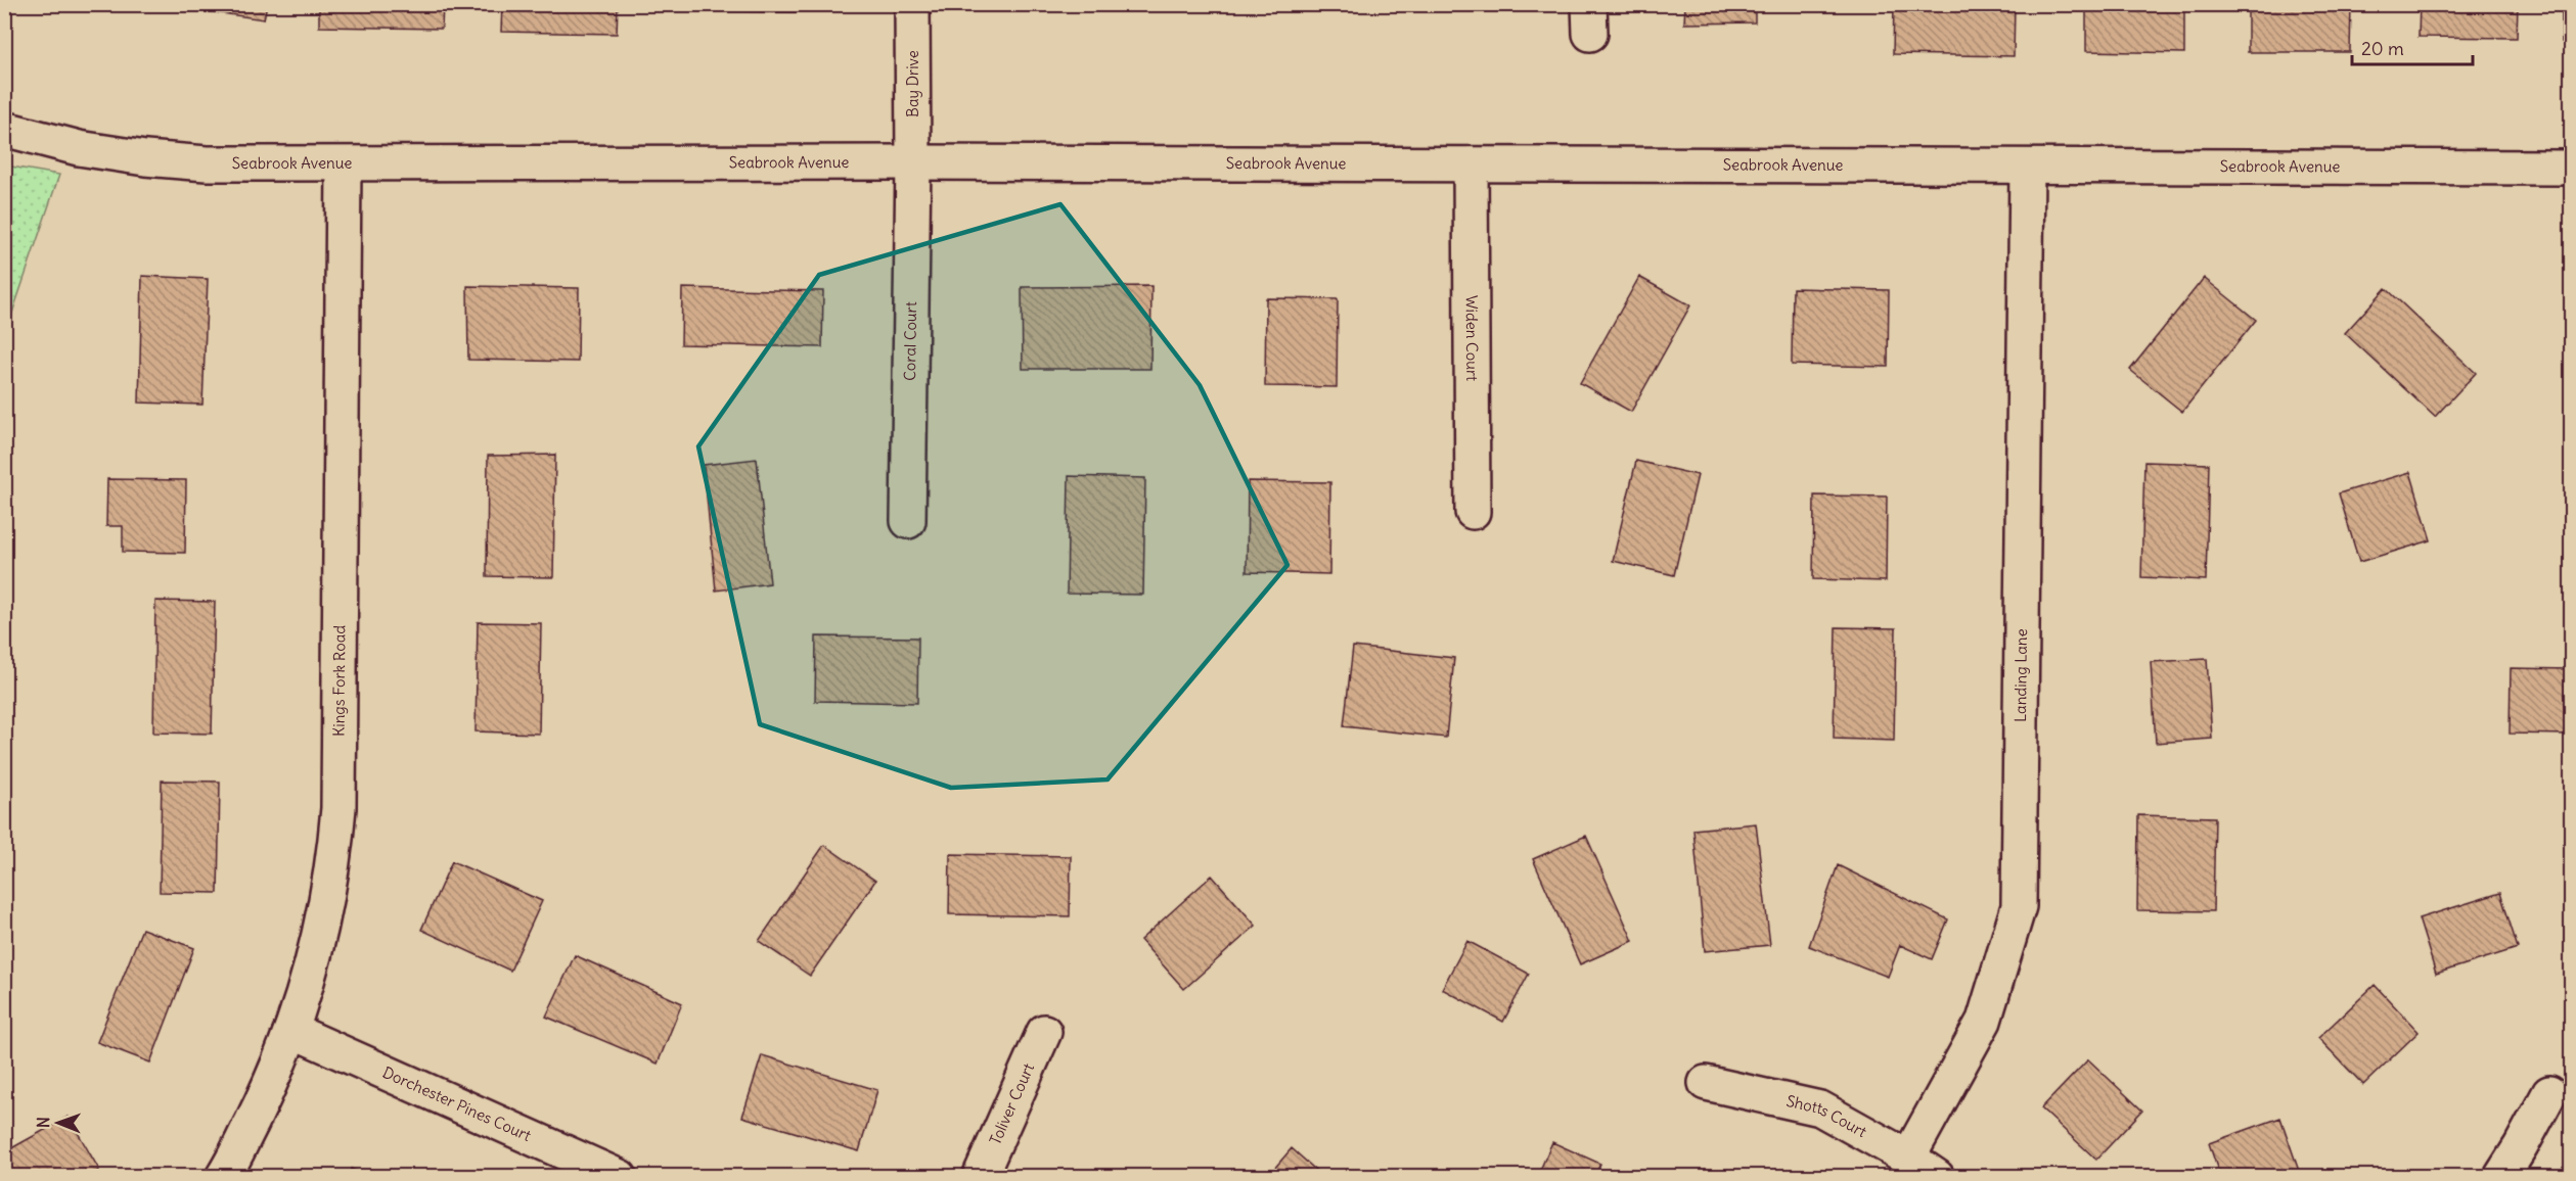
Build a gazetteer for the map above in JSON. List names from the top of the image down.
{
  "streets": {
    "street": [
      "Bay Drive",
      "Seabrook Avenue",
      "Widen Court",
      "Coral Court",
      "Landing Lane",
      "Kings Fork Road",
      "Dorchester Pines Court",
      "Toliver Court",
      "Shotts Court"
    ]
  },
  "crossings": [
    ["Bay Drive", "Seabrook Avenue"],
    ["Bay Drive", "Coral Court"],
    ["Seabrook Avenue", "Widen Court"],
    ["Seabrook Avenue", "Coral Court"],
    ["Seabrook Avenue", "Landing Lane"],
    ["Seabrook Avenue", "Kings Fork Road"],
    ["Landing Lane", "Shotts Court"],
    ["Kings Fork Road", "Dorchester Pines Court"]
  ],
  "scale_bar": "20 m",
  "north": "left"
}
